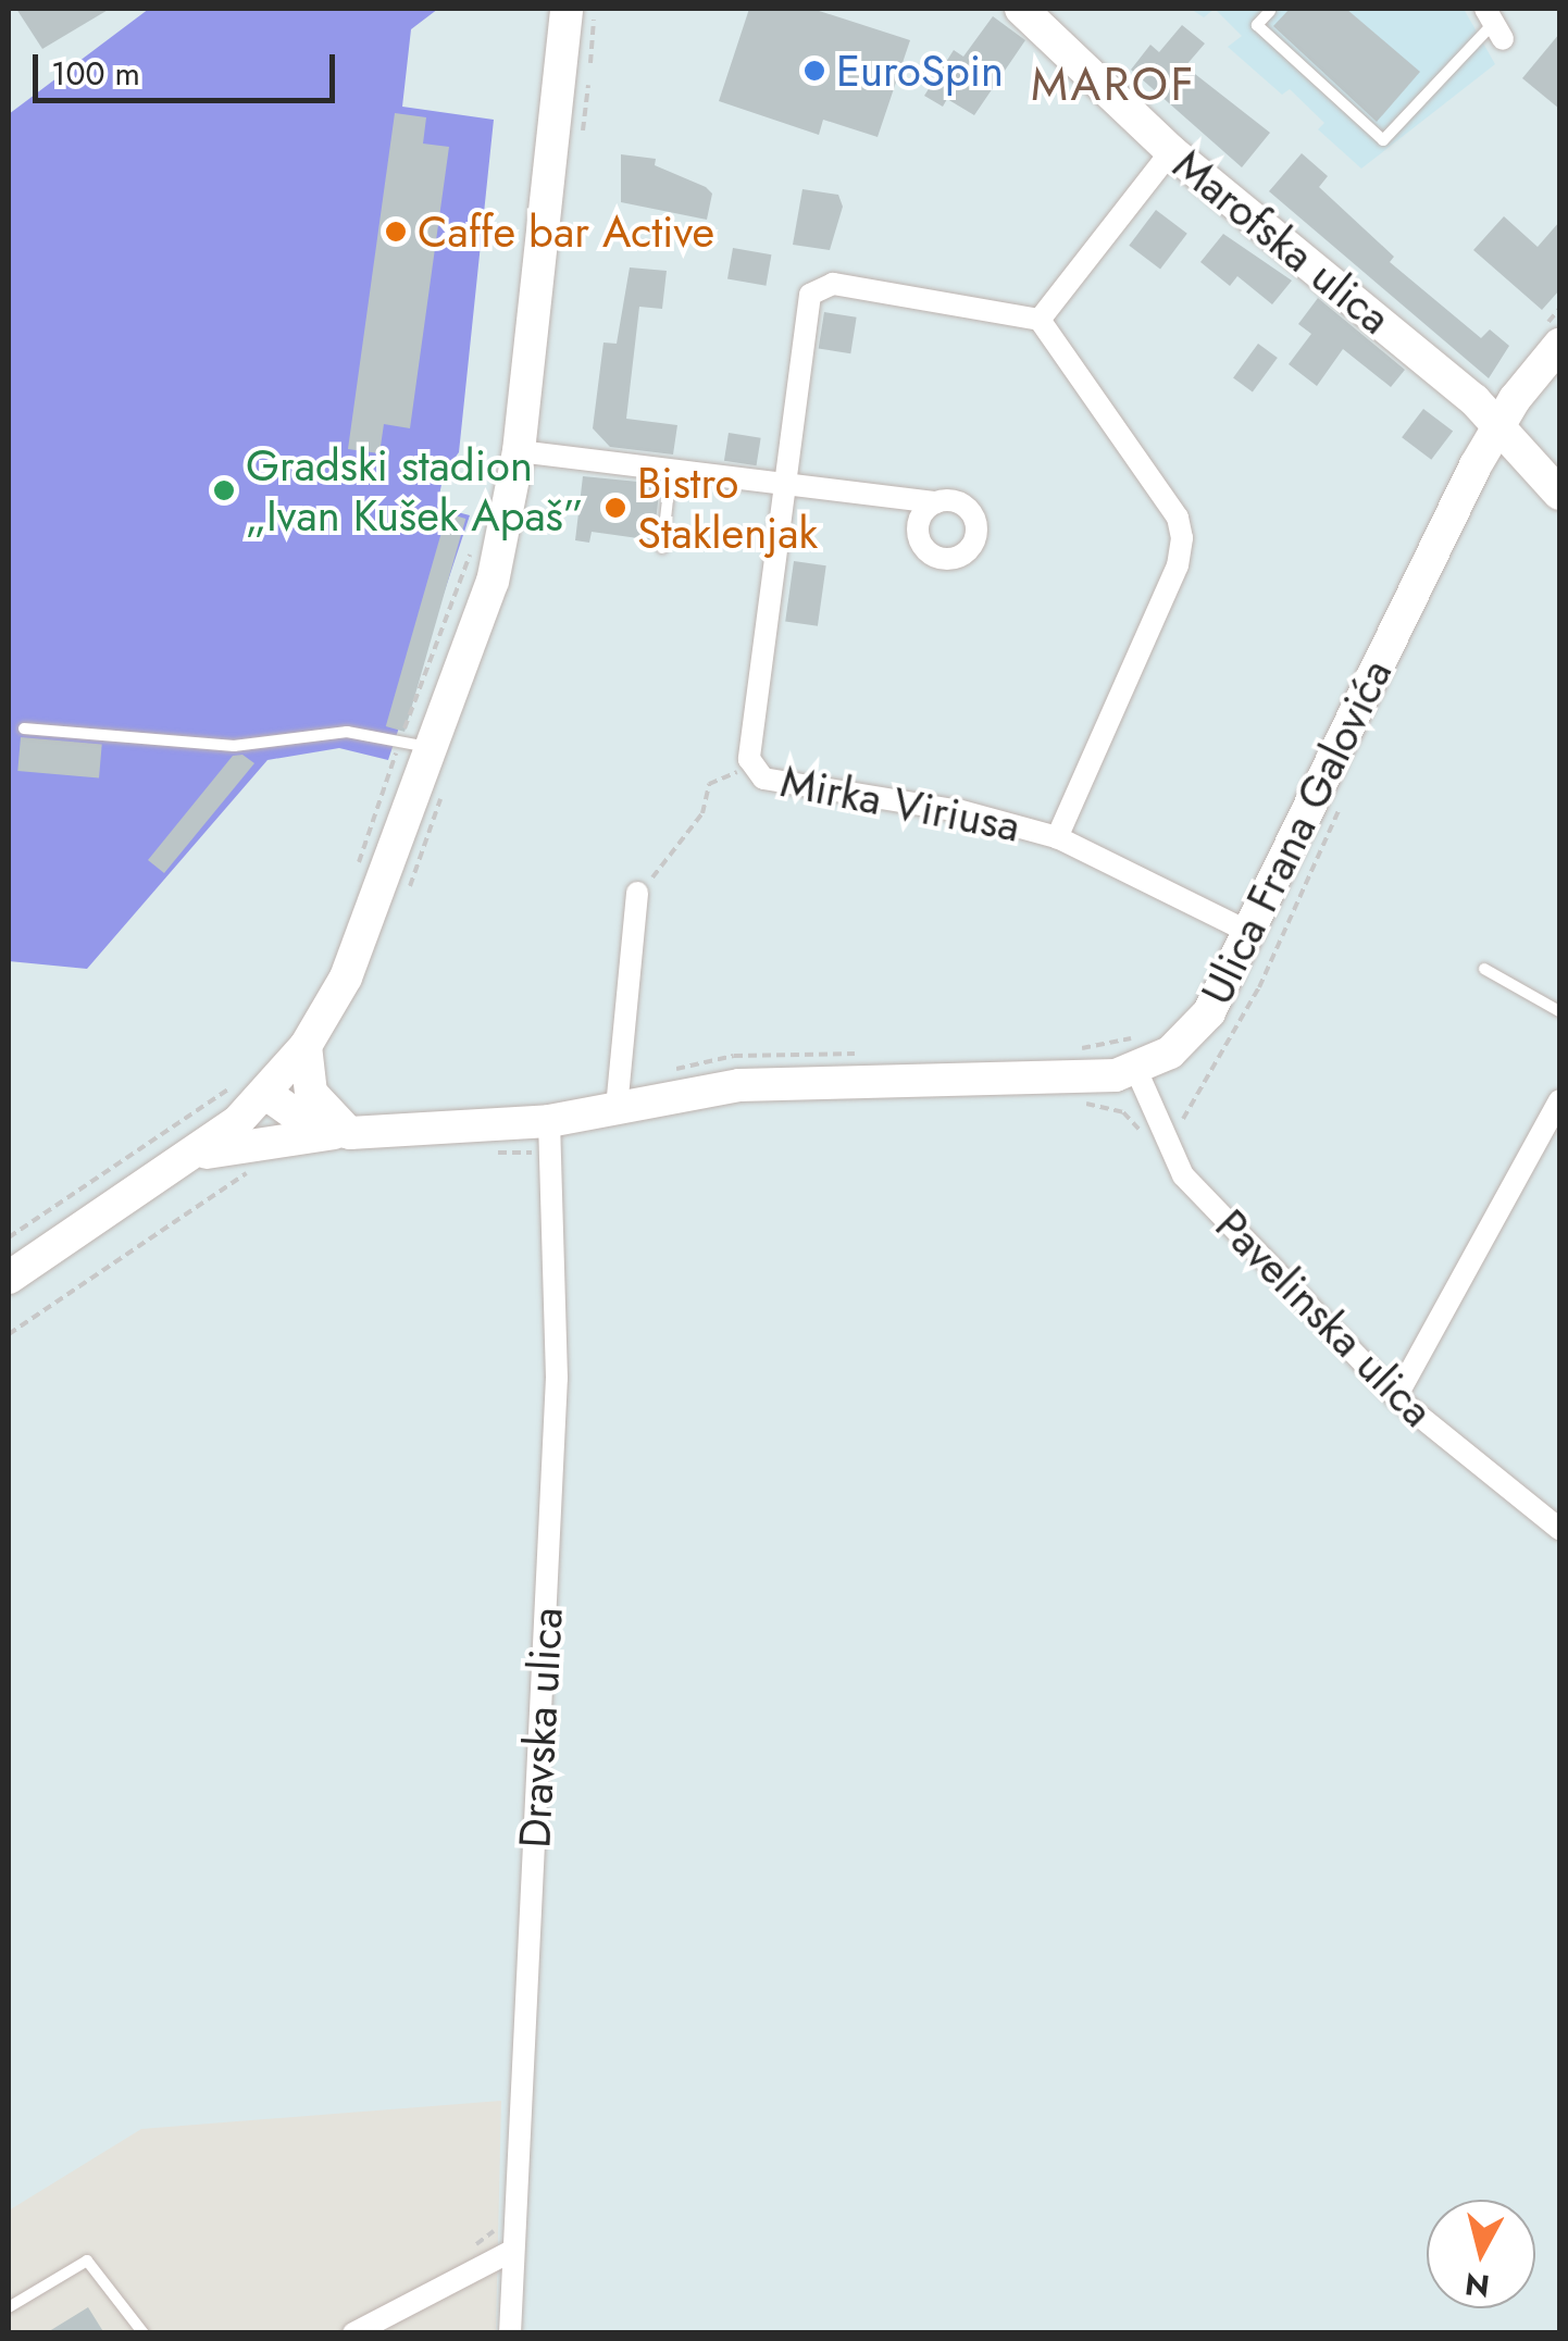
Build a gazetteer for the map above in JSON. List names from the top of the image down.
{
  "streets": {
    "main road": ["Marofska ulica", "Ulica Frana Galovića"],
    "street": ["Mirka Viriusa", "Pavelinska ulica", "Dravska ulica"]
  },
  "crossings": [
    ["Marofska ulica", "Ulica Frana Galovića"],
    ["Mirka Viriusa", "Ulica Frana Galovića"],
    ["Ulica Frana Galovića", "Pavelinska ulica"],
    ["Ulica Frana Galovića", "Dravska ulica"]
  ],
  "districts": ["MAROF"],
  "places": [
    "EuroSpin",
    "Caffe bar Active",
    "Gradski stadion „Ivan Kušek Apaš”",
    "Bistro Staklenjak"
  ],
  "scale_bar": "100 m",
  "north": "bottom"
}
